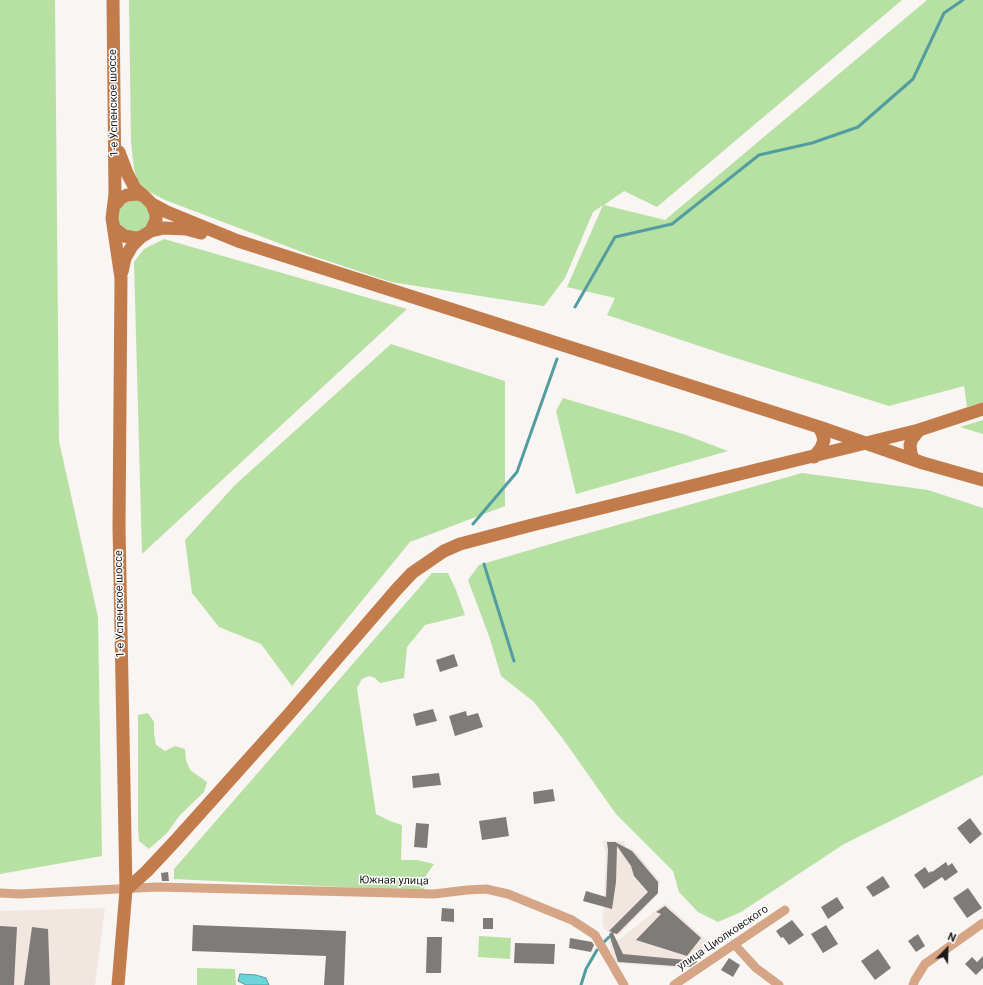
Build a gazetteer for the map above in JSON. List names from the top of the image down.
{
  "streets": {
    "main road": ["1-е Успенское шоссе"],
    "street": ["Южная улица", "улица Циолковского"]
  },
  "crossings": [
    ["1-е Успенское шоссе", "Южная улица"]
  ],
  "north": "top right"
}
